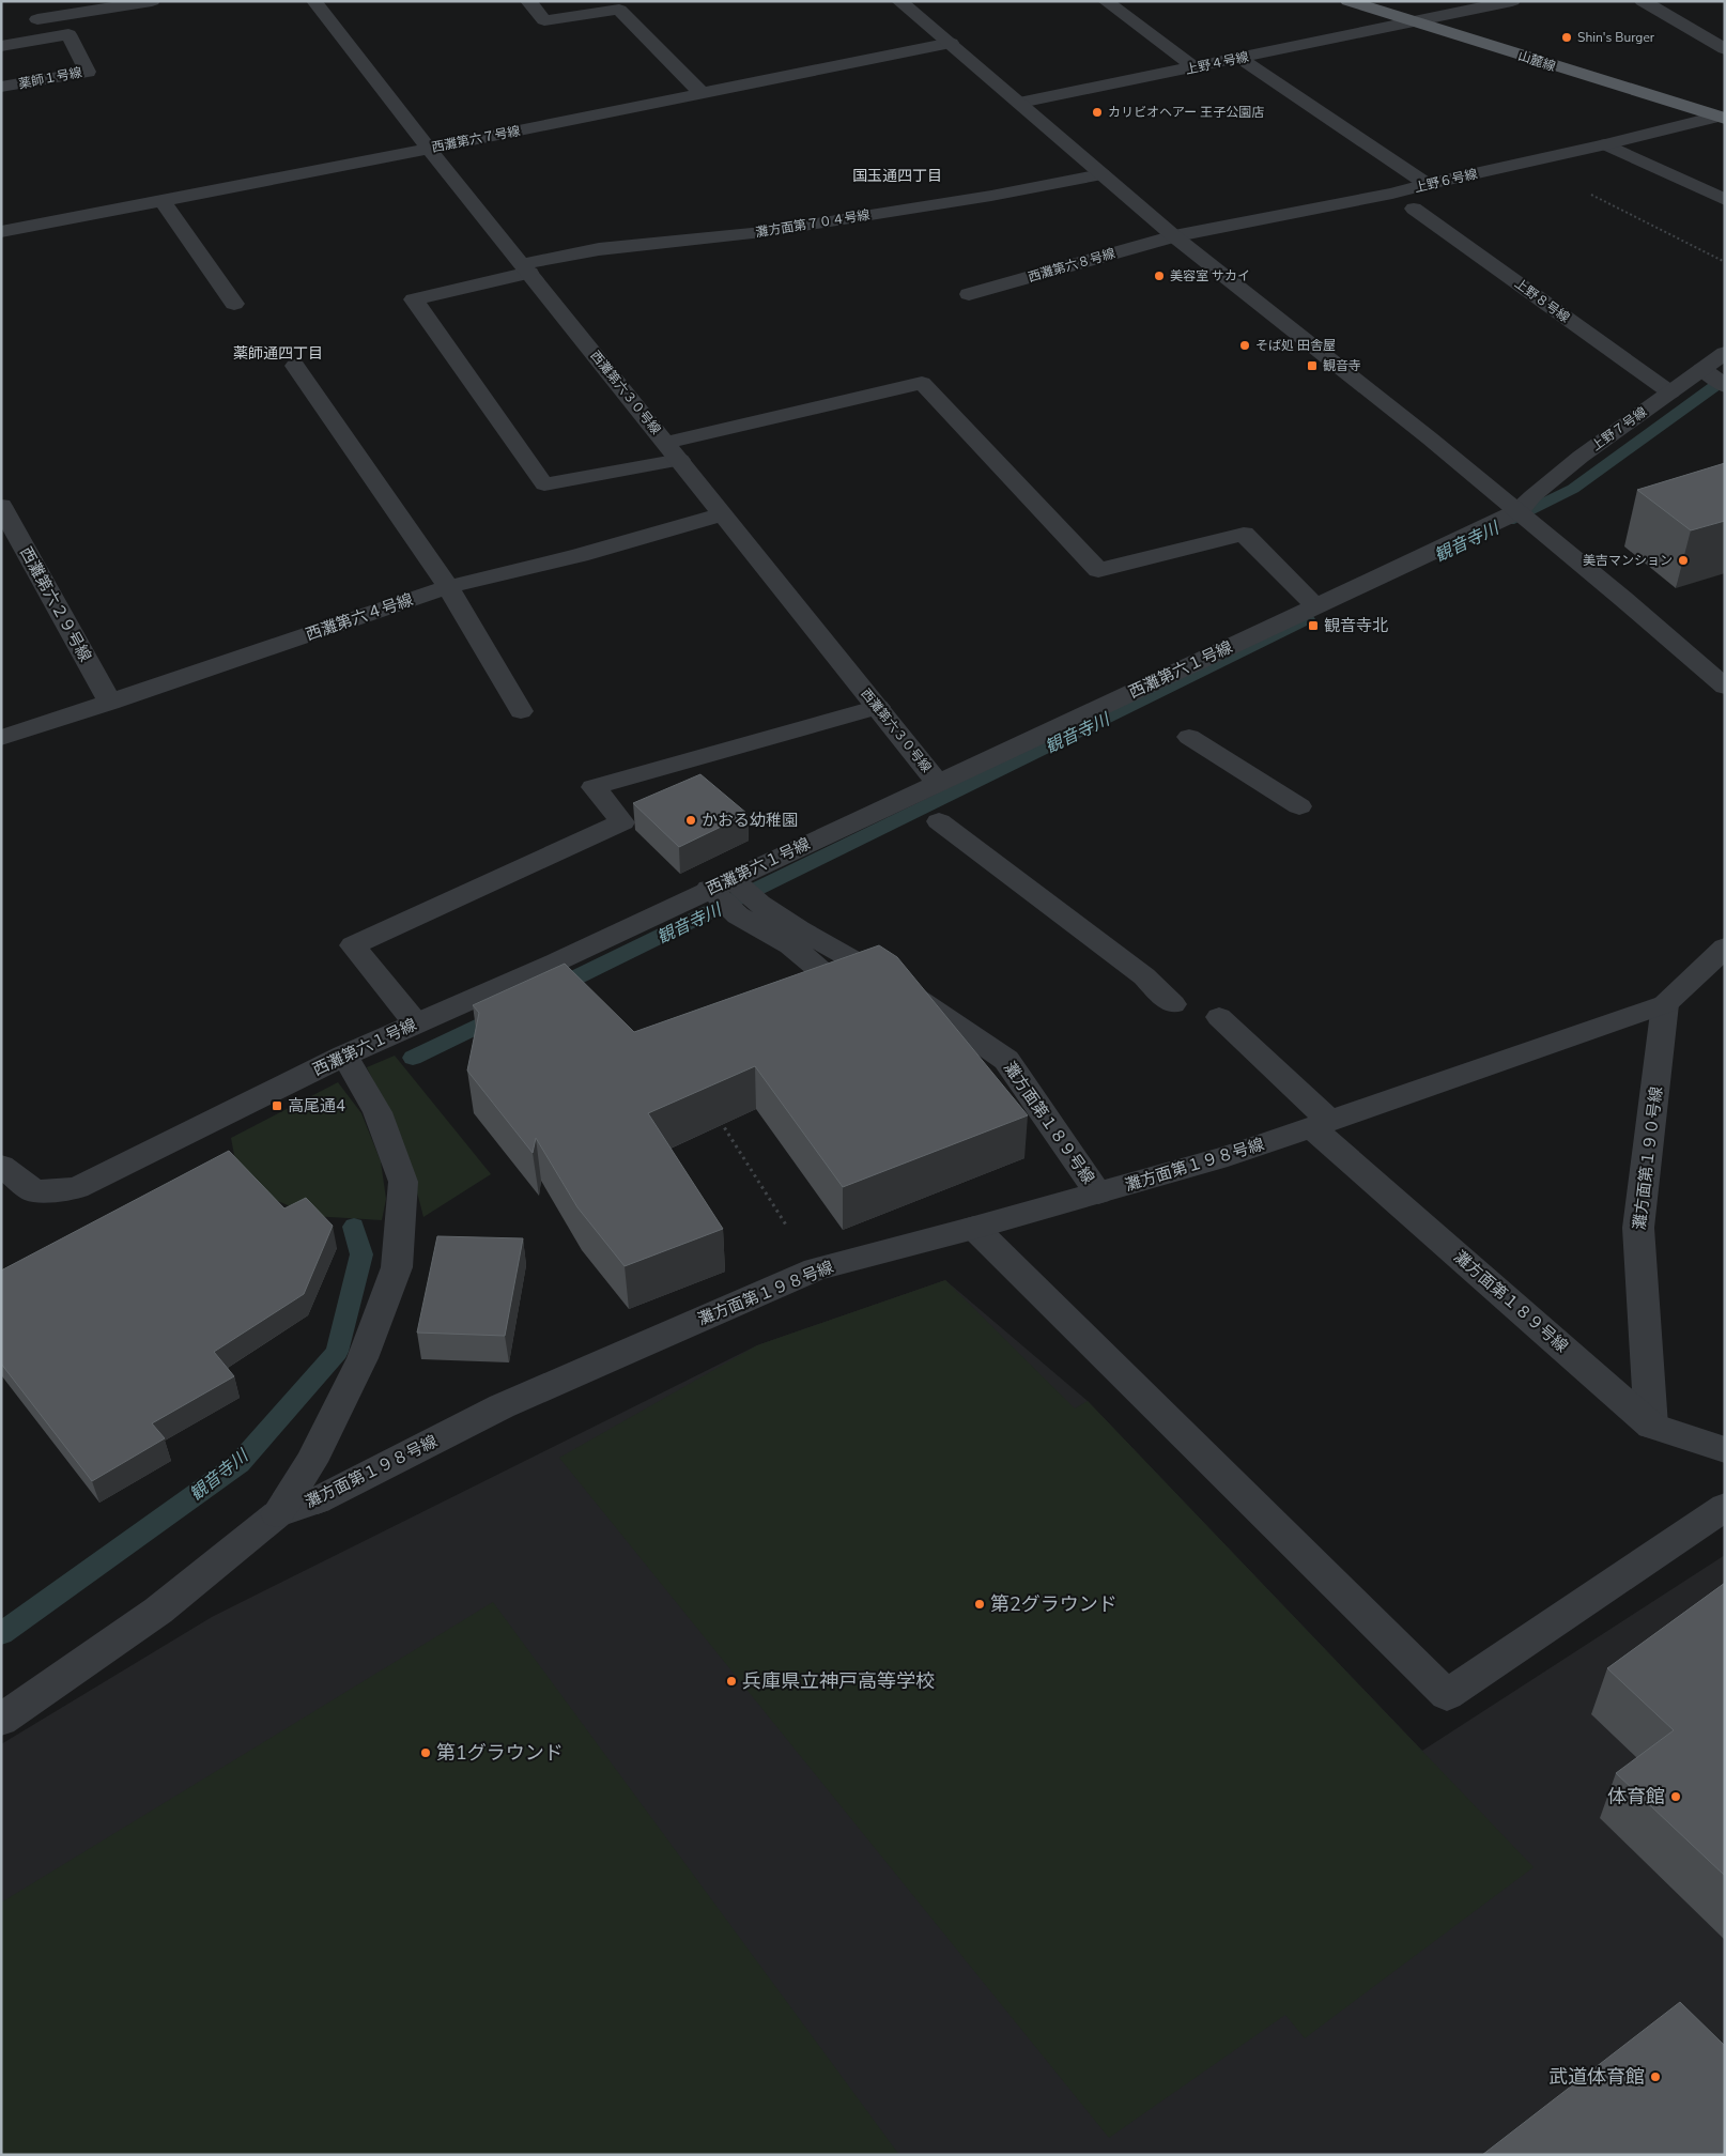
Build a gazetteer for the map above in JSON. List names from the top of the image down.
{
  "streets": {
    "main road": ["山麓線"],
    "street": [
      "上野４号線",
      "薬師１号線",
      "西灘第六７号線",
      "上野６号線",
      "灘方面第７０４号線",
      "西灘第六８号線",
      "上野８号線",
      "西灘第六３０号線",
      "上野７号線",
      "西灘第六２９号線",
      "西灘第六４号線",
      "西灘第六１号線",
      "灘方面第１８９号線",
      "灘方面第１９０号線",
      "灘方面第１９８号線"
    ]
  },
  "crossings": [
    ["山麓線", "上野４号線"],
    ["山麓線", "上野６号線"],
    ["西灘第六７号線", "西灘第六３０号線"],
    ["上野６号線", "西灘第六８号線"],
    ["灘方面第７０４号線", "西灘第六３０号線"],
    ["上野８号線", "上野７号線"],
    ["西灘第六３０号線", "西灘第六４号線"],
    ["西灘第六３０号線", "西灘第六１号線"],
    ["上野７号線", "西灘第六１号線"],
    ["西灘第六２９号線", "西灘第六４号線"],
    ["灘方面第１８９号線", "灘方面第１９０号線"],
    ["灘方面第１８９号線", "灘方面第１９８号線"],
    ["灘方面第１９０号線", "灘方面第１９８号線"]
  ],
  "districts": ["国玉通四丁目", "薬師通四丁目"],
  "water": ["観音寺川"],
  "places": {
    "other": [
      "Shin's Burger",
      "カリビオヘアー 王子公園店",
      "美容室 サカイ",
      "そば処 田舎屋",
      "美吉マンション",
      "かおる幼稚園",
      "第2グラウンド",
      "兵庫県立神戸高等学校",
      "第1グラウンド",
      "体育館",
      "武道体育館"
    ],
    "transit": ["観音寺", "観音寺北", "高尾通4"]
  }
}
